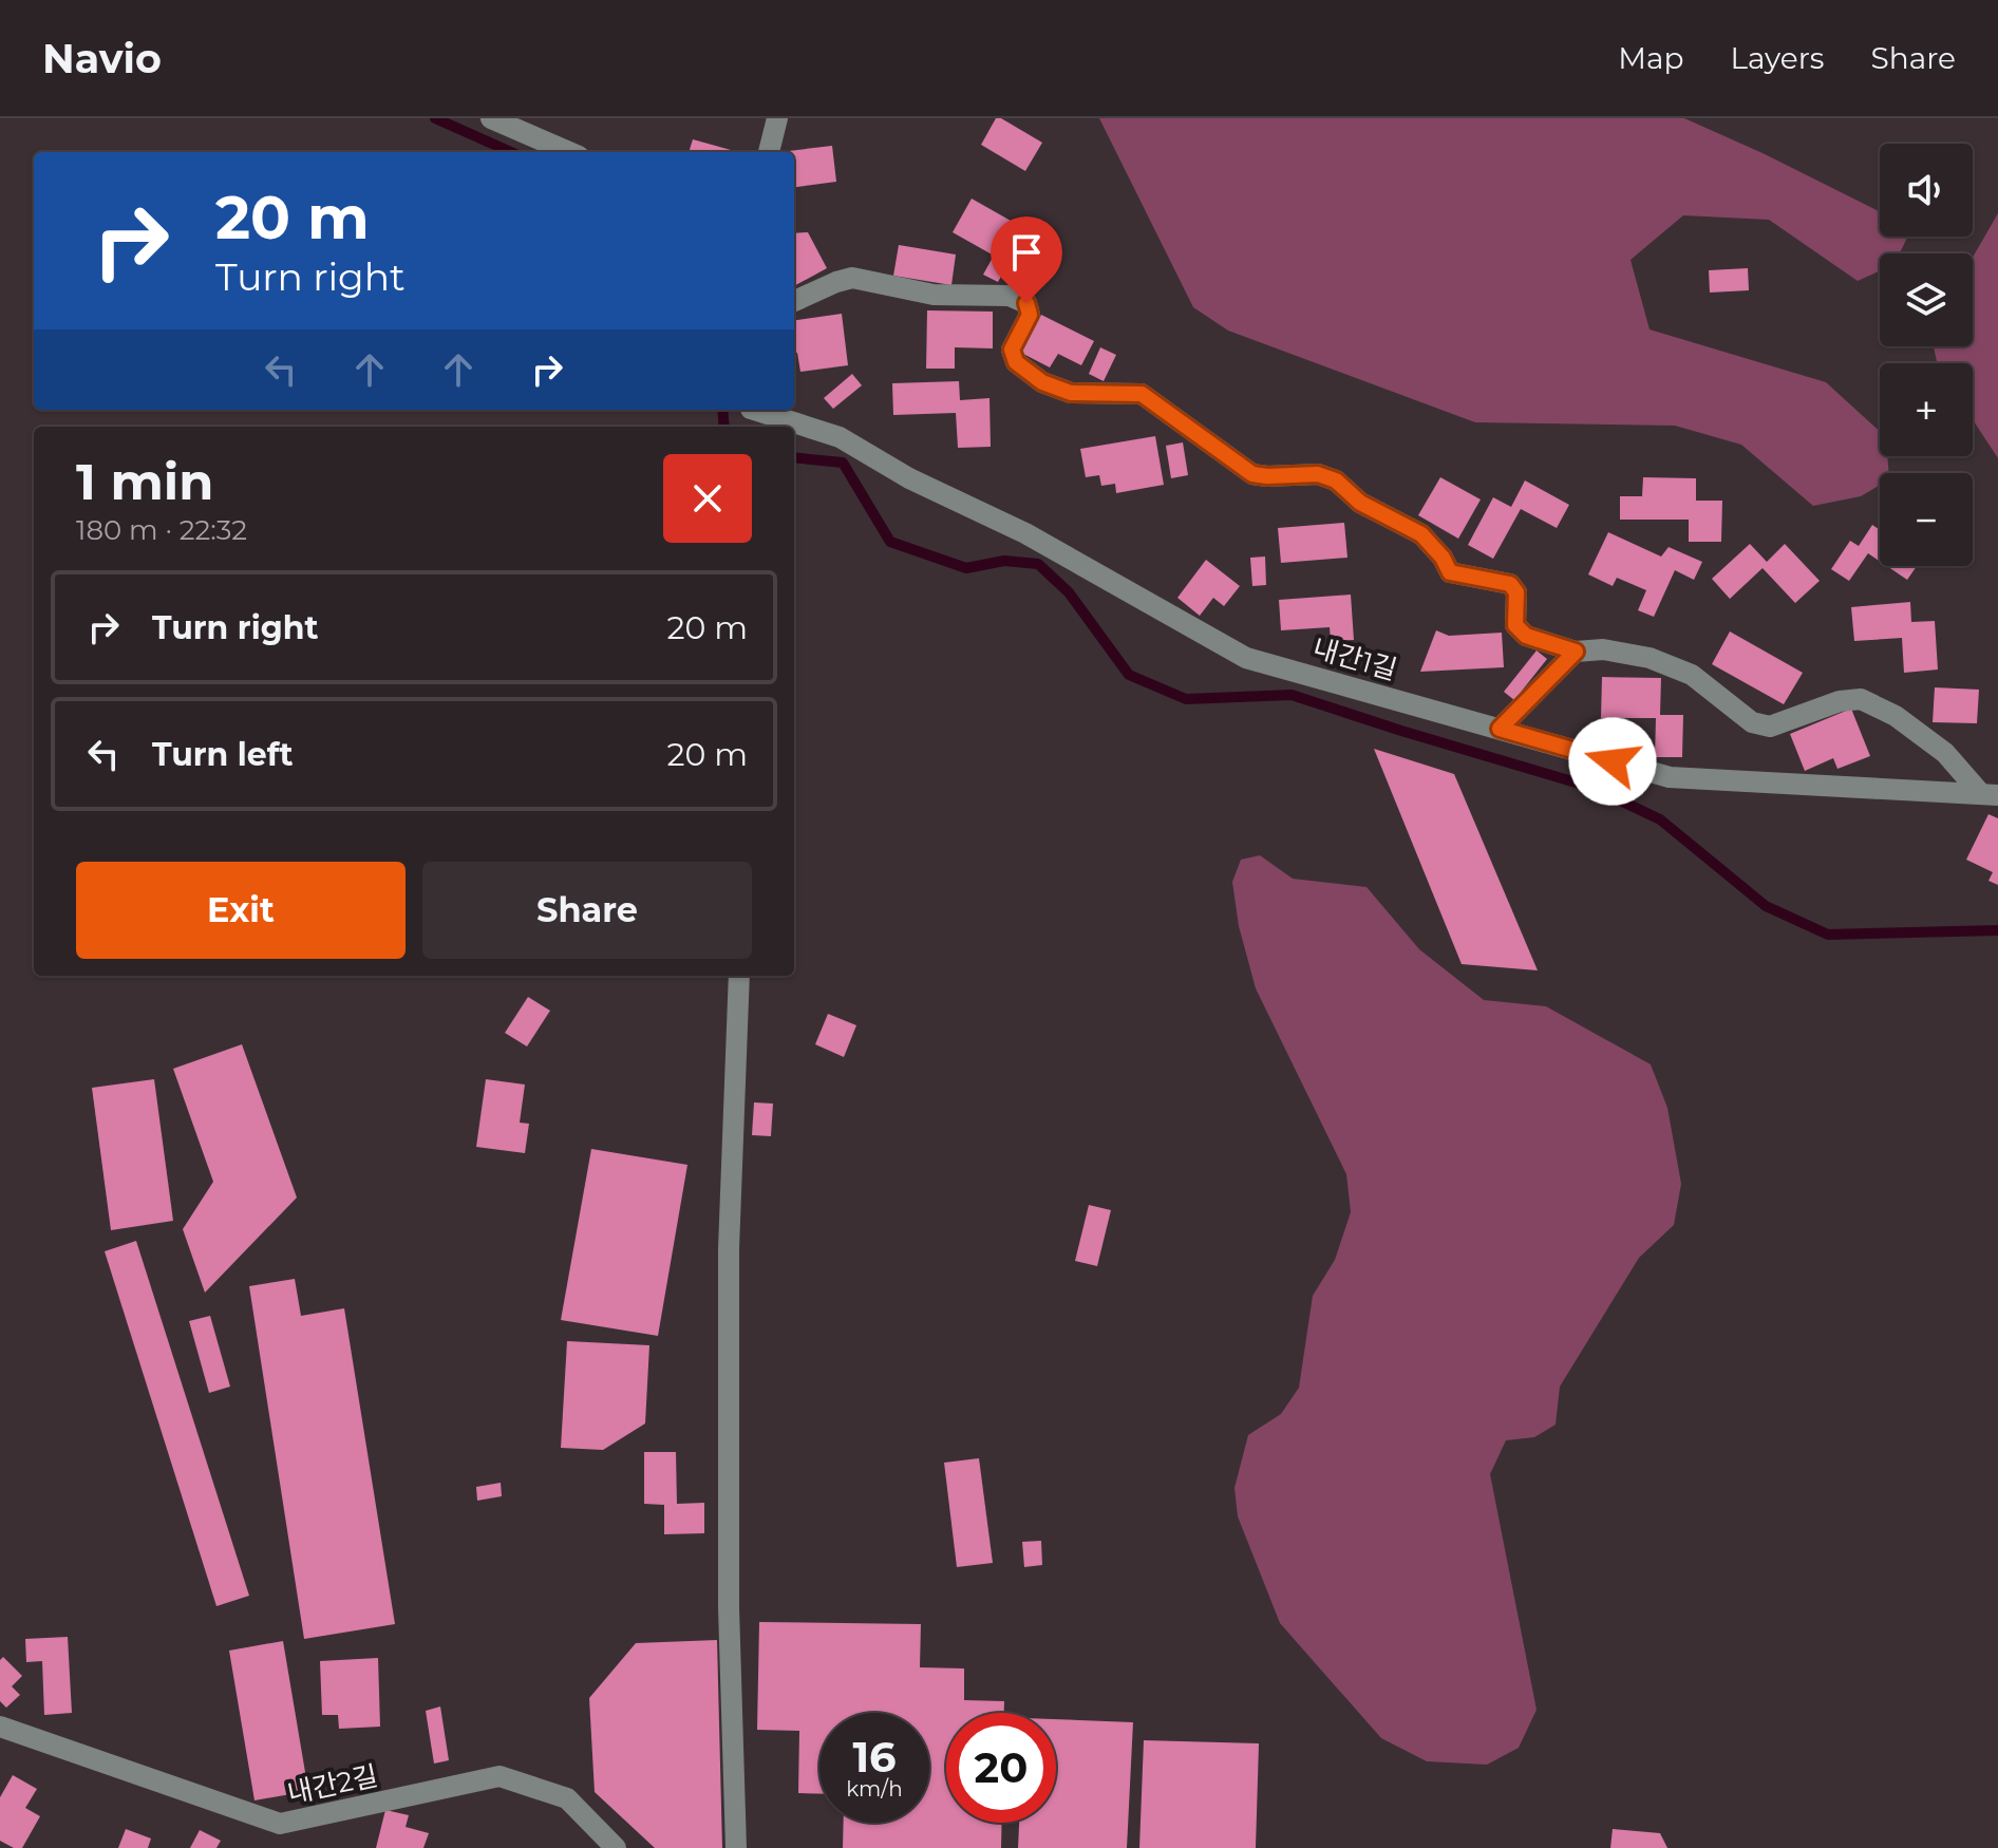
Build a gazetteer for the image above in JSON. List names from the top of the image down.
{
  "streets": {
    "lane": ["내간1길", "내간2길"]
  },
  "page": {
    "header": "Navio",
    "nav": ["Map", "Layers", "Share"],
    "map_buttons": ["+", "−"],
    "turn": ["20 m", "Turn right"],
    "heading": ["1 min", "180 m · 22:32"],
    "list": [
      {
        "name": "Turn right",
        "value": "20 m"
      },
      {
        "name": "Turn left",
        "value": "20 m"
      }
    ],
    "buttons": ["Exit", "Share"],
    "speed": "16 km/h",
    "limit": "20"
  }
}
